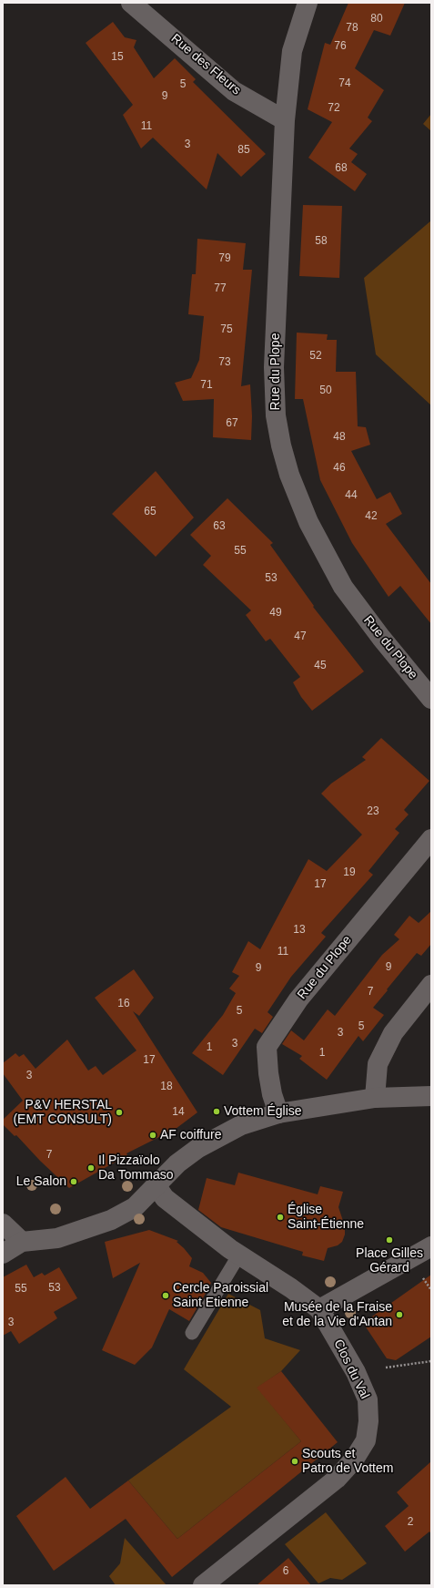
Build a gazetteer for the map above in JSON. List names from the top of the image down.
{
  "streets": {
    "street": ["Rue des Fleurs", "Rue du Plope", "Clos du Val"]
  },
  "crossings": [
    ["Rue des Fleurs", "Rue du Plope"]
  ],
  "places": [
    "Vottem Église",
    "P&V HERSTAL (EMT CONSULT)",
    "AF coiffure",
    "Il Pizzaïolo Da Tommaso",
    "Le Salon",
    "Église Saint-Étienne",
    "Place Gilles Gérard",
    "Cercle Paroissial Saint Etienne",
    "Musée de la Fraise et de la Vie d'Antan",
    "Scouts et Patro de Vottem"
  ],
  "house_numbers": [
    "80",
    "78",
    "76",
    "15",
    "74",
    "5",
    "9",
    "72",
    "11",
    "3",
    "85",
    "68",
    "58",
    "79",
    "77",
    "75",
    "52",
    "73",
    "71",
    "50",
    "67",
    "48",
    "46",
    "44",
    "65",
    "42",
    "63",
    "55",
    "53",
    "49",
    "47",
    "45",
    "23",
    "19",
    "17",
    "13",
    "11",
    "9",
    "9",
    "7",
    "16",
    "5",
    "5",
    "3",
    "3",
    "1",
    "1",
    "17",
    "3",
    "18",
    "14",
    "7",
    "53",
    "55",
    "3",
    "2",
    "6"
  ]
}
